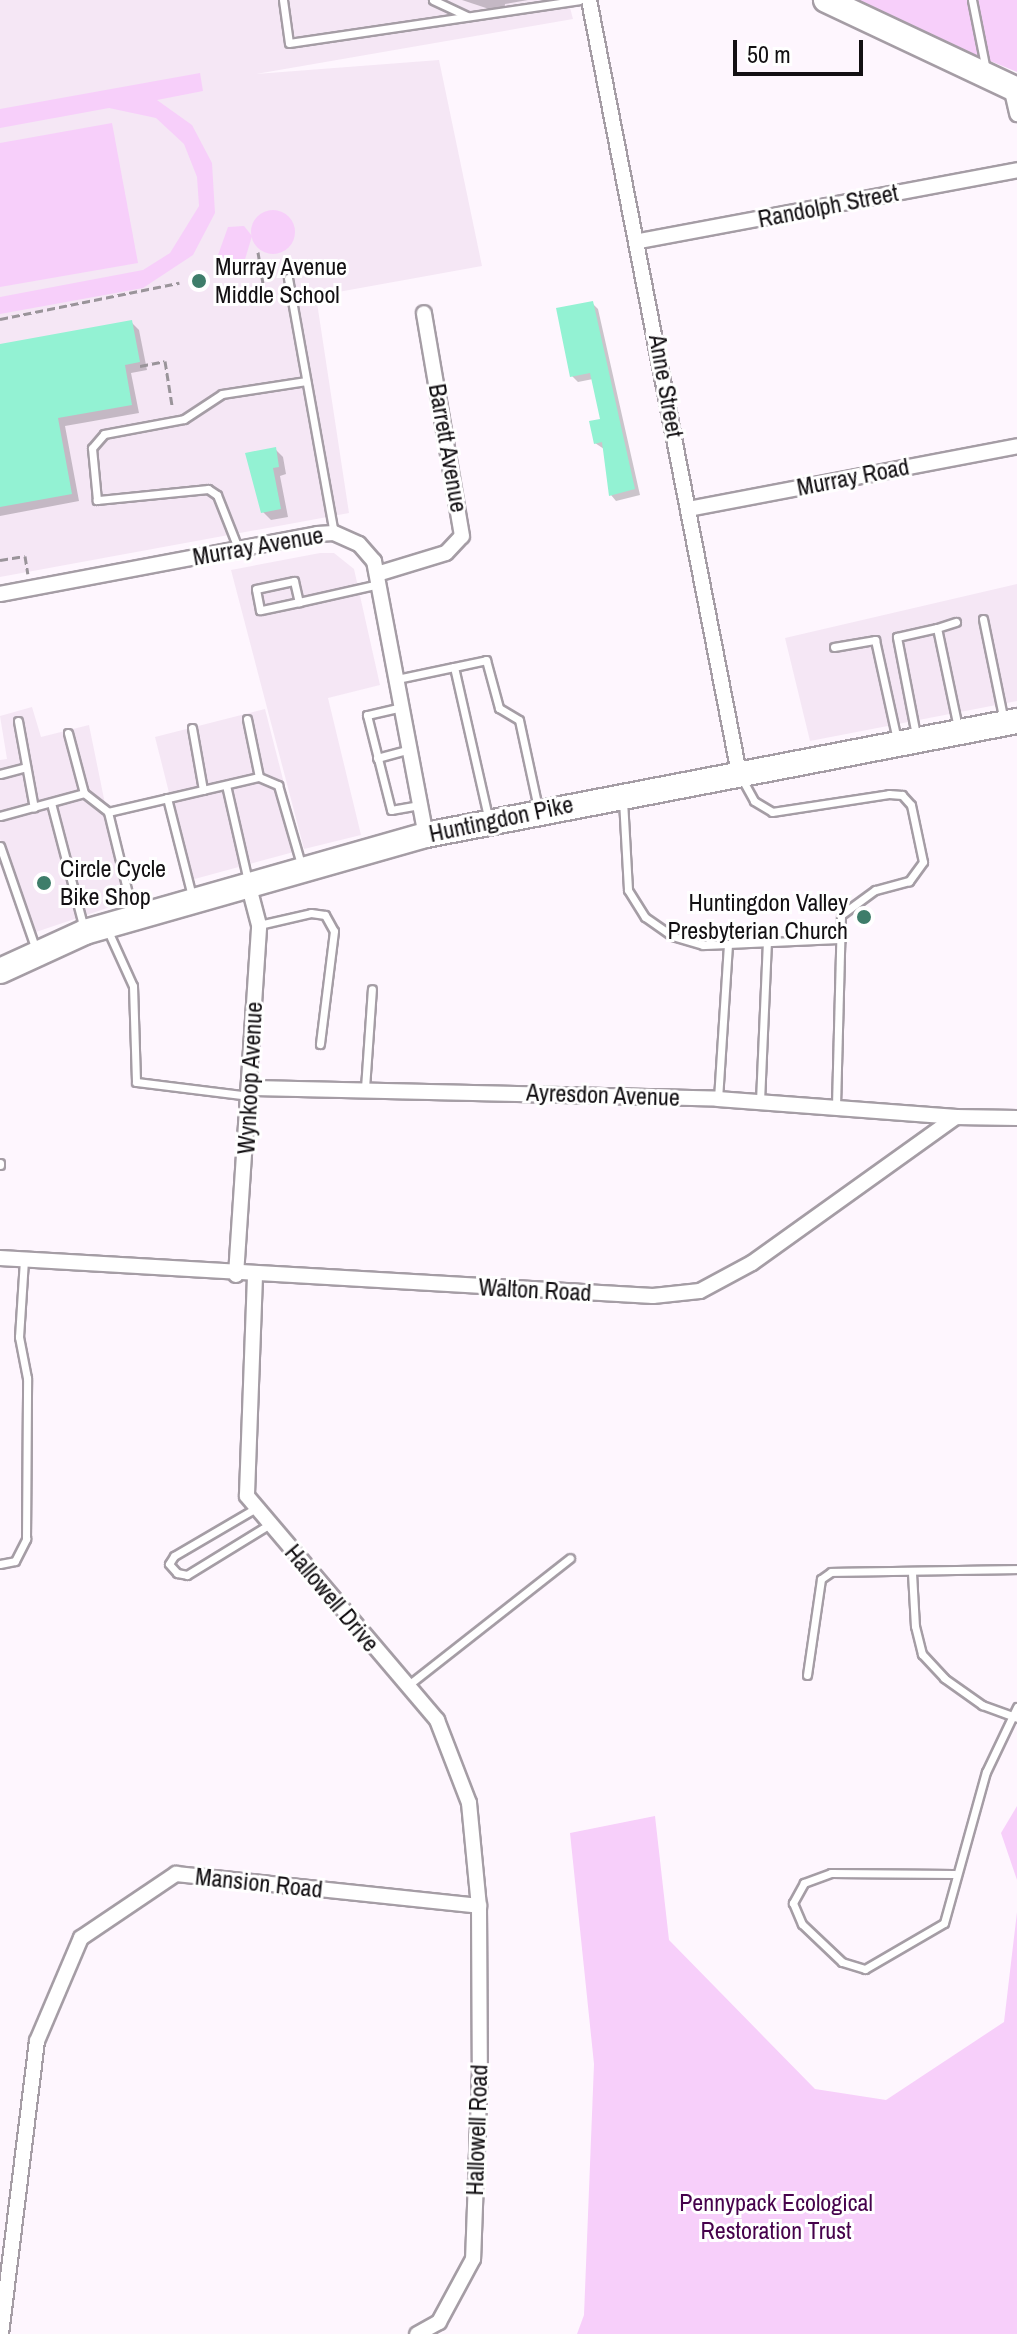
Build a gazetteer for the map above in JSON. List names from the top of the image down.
{
  "streets": {
    "main road": ["Huntingdon Pike"],
    "street": [
      "Randolph Street",
      "Anne Street",
      "Barrett Avenue",
      "Murray Road",
      "Murray Avenue",
      "Wynkoop Avenue",
      "Ayresdon Avenue",
      "Walton Road",
      "Hallowell Drive",
      "Mansion Road",
      "Hallowell Road"
    ]
  },
  "crossings": [
    ["Randolph Street", "Anne Street"],
    ["Anne Street", "Murray Road"],
    ["Anne Street", "Huntingdon Pike"],
    ["Barrett Avenue", "Murray Avenue"],
    ["Murray Avenue", "Huntingdon Pike"],
    ["Huntingdon Pike", "Wynkoop Avenue"],
    ["Wynkoop Avenue", "Ayresdon Avenue"],
    ["Wynkoop Avenue", "Walton Road"],
    ["Ayresdon Avenue", "Walton Road"],
    ["Walton Road", "Hallowell Drive"],
    ["Hallowell Drive", "Mansion Road"],
    ["Hallowell Drive", "Hallowell Road"],
    ["Mansion Road", "Hallowell Road"]
  ],
  "parks": ["Pennypack Ecological Restoration Trust"],
  "places": ["Murray Avenue Middle School", "Circle Cycle Bike Shop", "Huntingdon Valley Presbyterian Church"],
  "scale_bar": "50 m"
}
